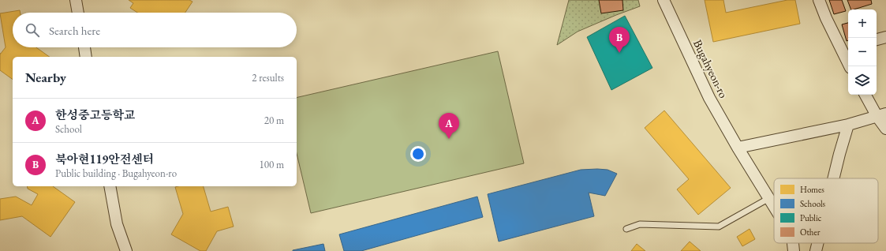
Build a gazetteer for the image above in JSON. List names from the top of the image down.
{
  "streets": {
    "street": ["Bugahyeon-ro"]
  },
  "legend": [
    "Homes",
    "Schools",
    "Public",
    "Other"
  ],
  "page": {
    "map_buttons": ["+", "−"],
    "search": "Search here",
    "pins": ["B", "A"],
    "heading": ["Nearby", "2 results"],
    "list": [
      {
        "mark": "A",
        "name": "한성중고등학교",
        "note": "School",
        "value": "20 m"
      },
      {
        "mark": "B",
        "name": "북아현119안전센터",
        "note": "Public building · Bugahyeon-ro",
        "value": "100 m"
      }
    ]
  }
}
